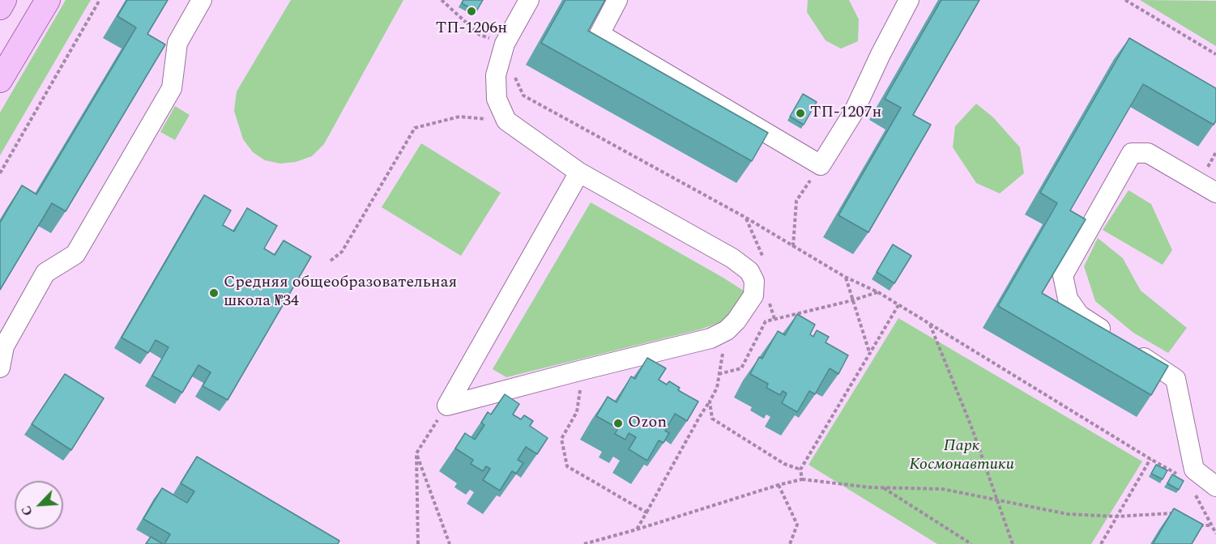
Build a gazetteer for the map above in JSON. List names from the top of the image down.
{
  "parks": ["Парк Космонавтики"],
  "places": [
    "ТП-1206н",
    "ТП-1207н",
    "Средняя общеобразовательная школа №34",
    "Ozon"
  ],
  "north": "bottom left"
}
